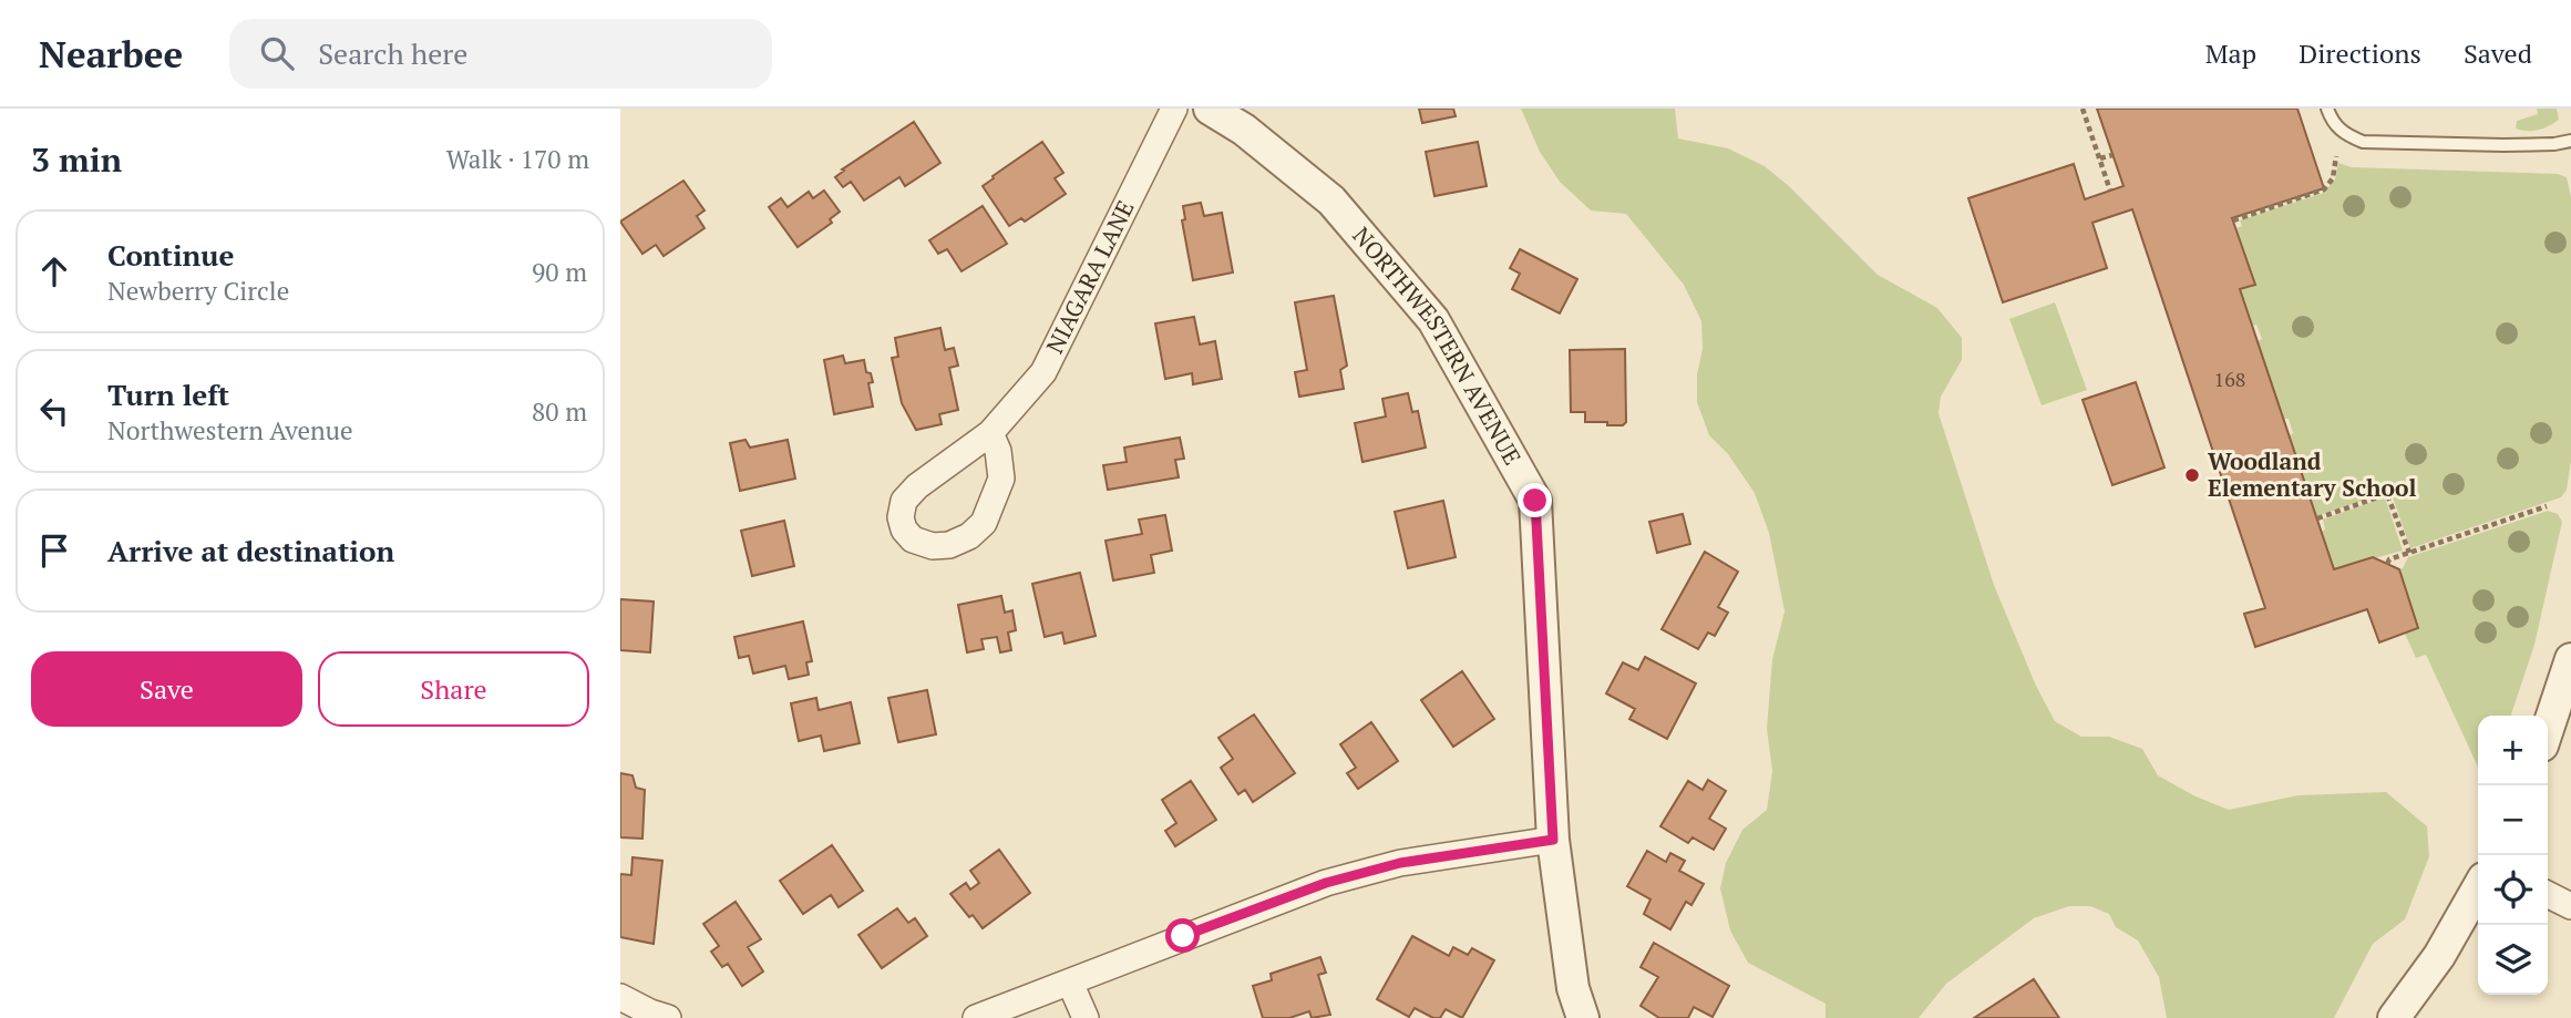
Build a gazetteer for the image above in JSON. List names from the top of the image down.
{
  "streets": {
    "street": ["NIAGARA LANE", "NORTHWESTERN AVENUE"]
  },
  "places": ["Woodland Elementary School"],
  "house_numbers": ["168"],
  "page": {
    "header": "Nearbee",
    "search": "Search here",
    "nav": ["Map", "Directions", "Saved"],
    "heading": ["3 min", "Walk · 170 m"],
    "list": [
      ["Continue", "Newberry Circle", "90 m"],
      ["Turn left", "Northwestern Avenue", "80 m"],
      "Arrive at destination"
    ],
    "buttons": ["Save", "Share"],
    "map_buttons": ["+", "−"]
  }
}
